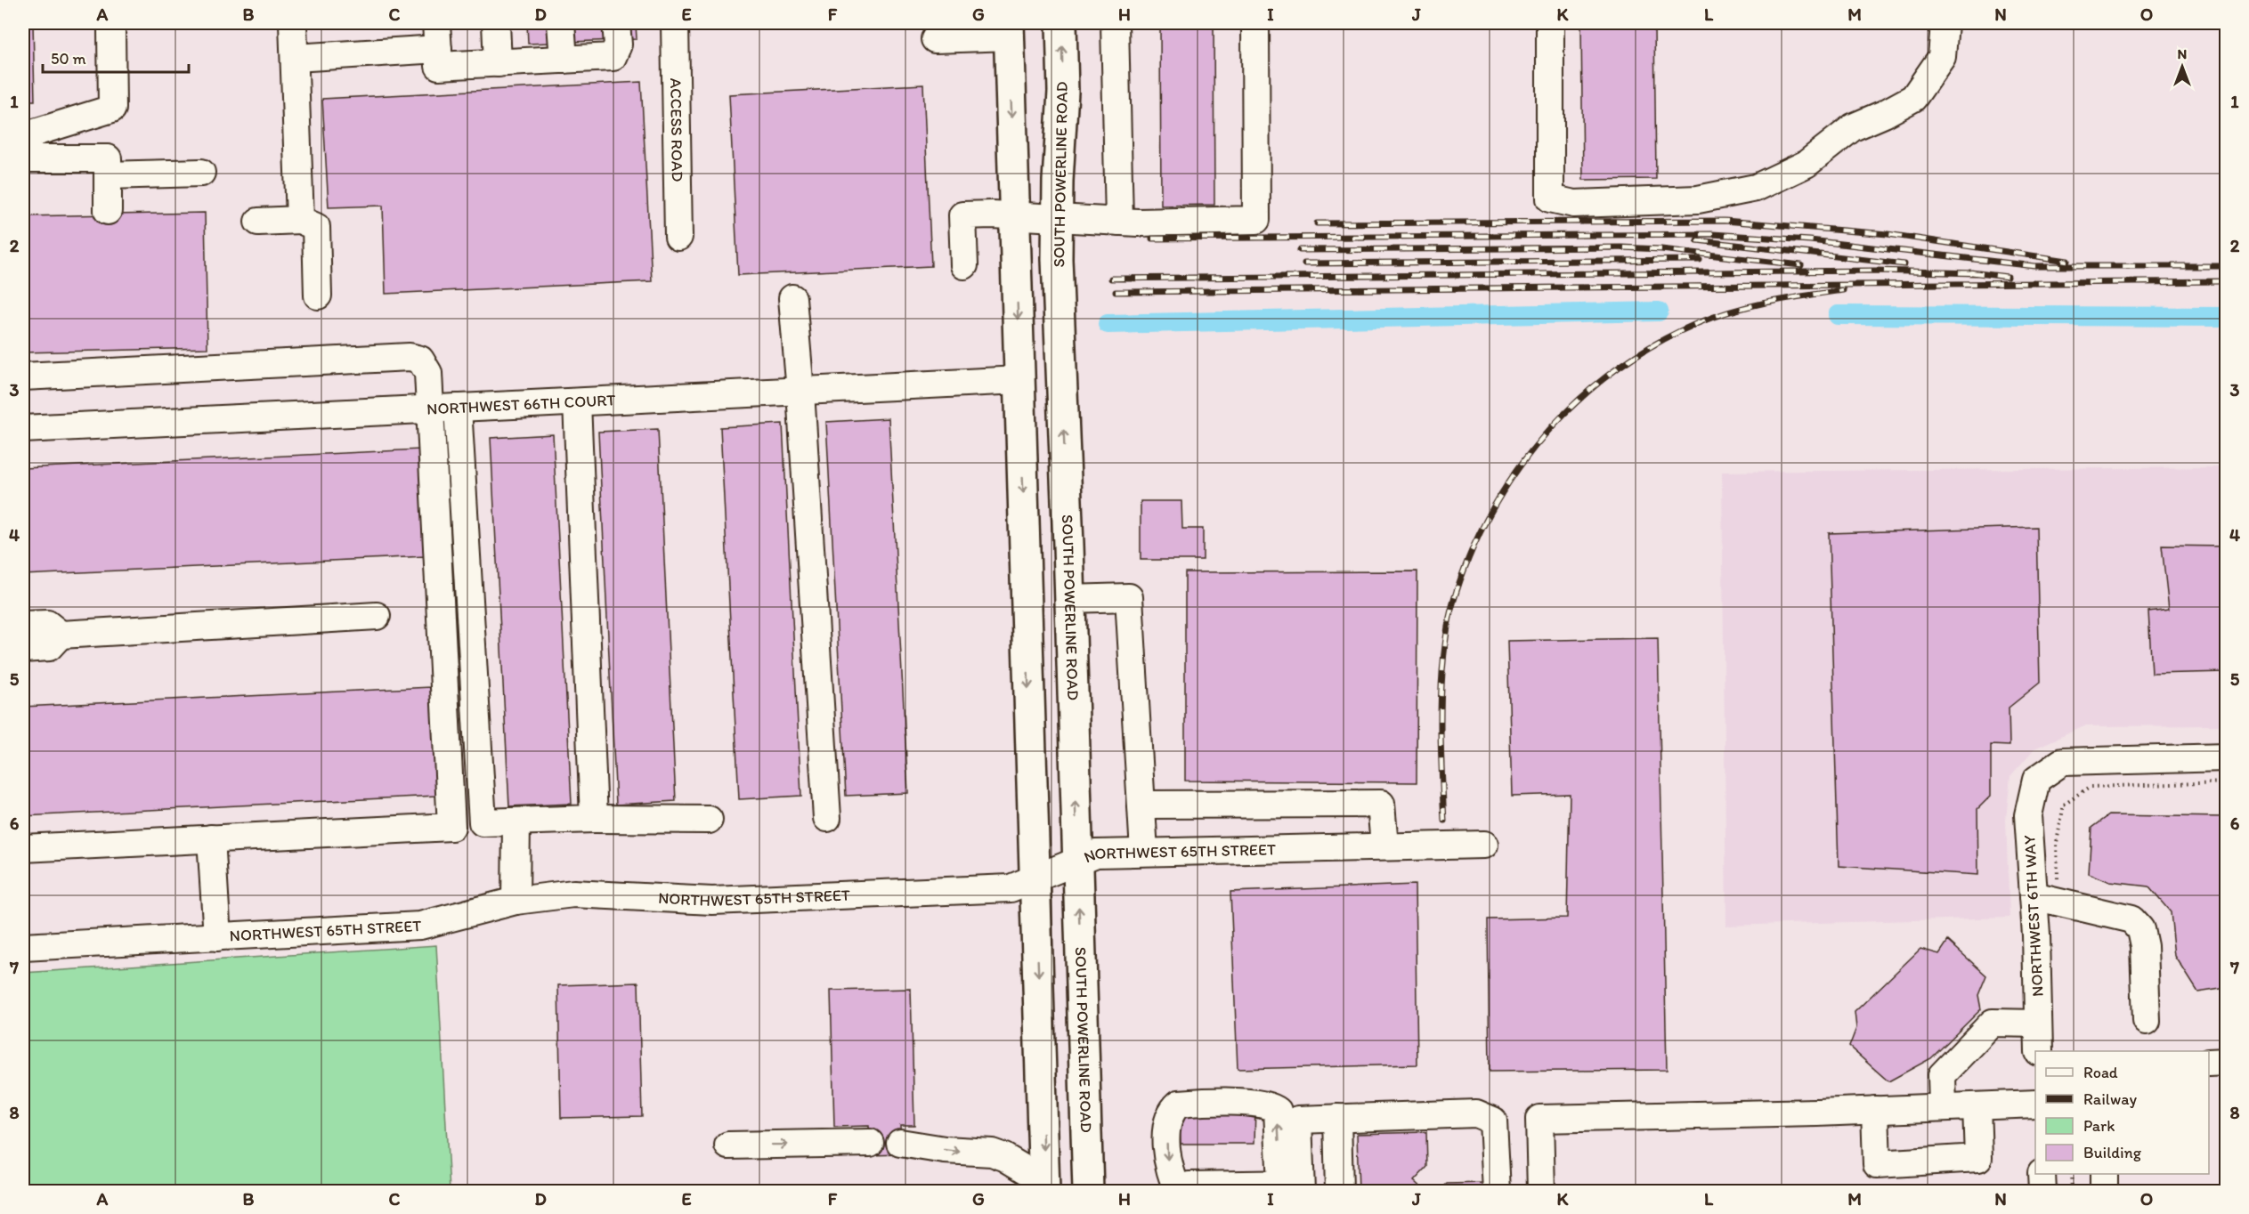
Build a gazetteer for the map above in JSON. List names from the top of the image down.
{
  "streets": {
    "main road": ["SOUTH POWERLINE ROAD"],
    "street": [
      "ACCESS ROAD",
      "NORTHWEST 66TH COURT",
      "NORTHWEST 65TH STREET",
      "NORTHWEST 6TH WAY"
    ]
  },
  "crossings": [
    ["SOUTH POWERLINE ROAD", "NORTHWEST 65TH STREET"]
  ],
  "legend": [
    "Road",
    "Railway",
    "Park",
    "Building"
  ],
  "scale_bar": "50 m",
  "north": "top",
  "grid": {
    "columns": [
      "A",
      "B",
      "C",
      "D",
      "E",
      "F",
      "G",
      "H",
      "I",
      "J",
      "K",
      "L",
      "M",
      "N",
      "O"
    ],
    "rows": [
      "1",
      "2",
      "3",
      "4",
      "5",
      "6",
      "7",
      "8"
    ]
  }
}
